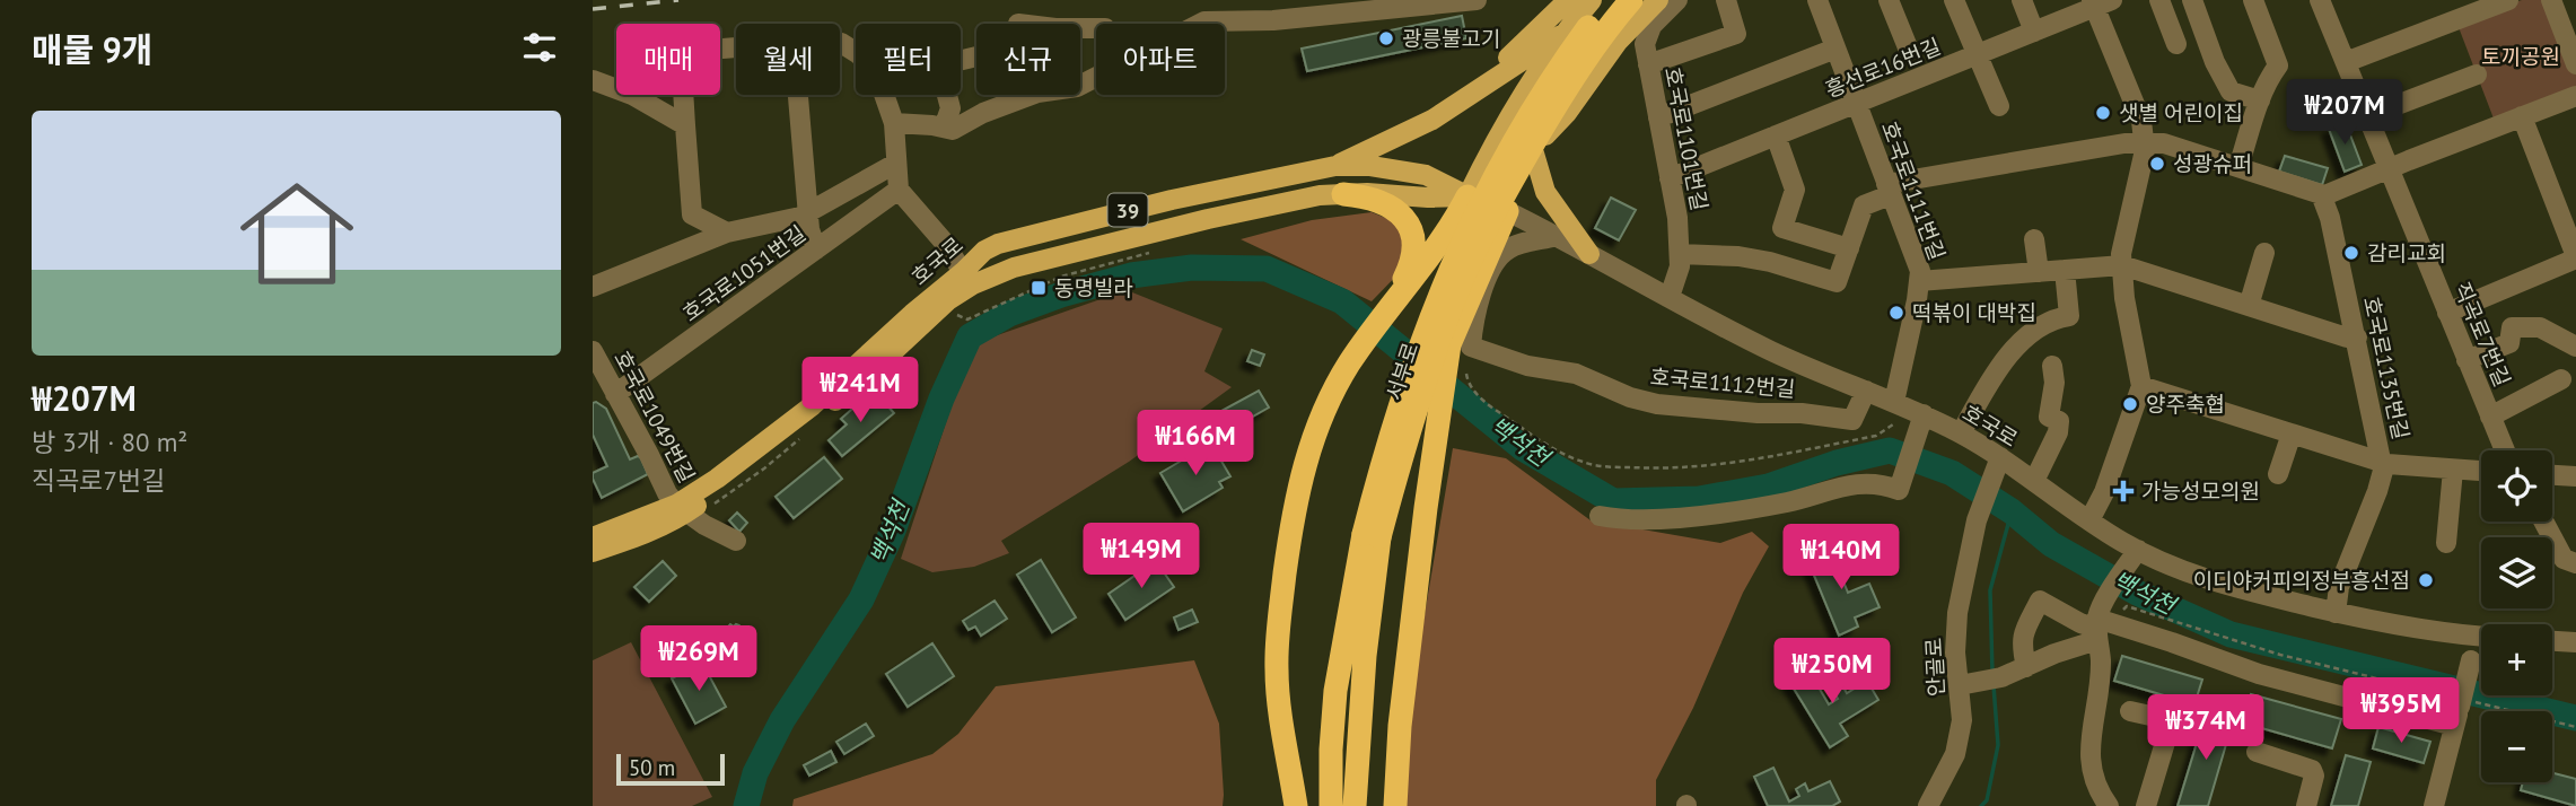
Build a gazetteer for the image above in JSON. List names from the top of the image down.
{
  "streets": {
    "highway": ["서부로"],
    "main road": ["39", "호국로"],
    "street": [
      "흥선로16번길",
      "호국로1101번길",
      "호국로1111번길",
      "호국로1051번길",
      "직곡로7번길",
      "호국로1135번길",
      "호국로1112번길",
      "호국로1049번길",
      "안골로"
    ]
  },
  "crossings": [
    ["흥선로16번길", "호국로1101번길"],
    ["흥선로16번길", "호국로1111번길"],
    ["호국로1101번길", "호국로"],
    ["호국로1111번길", "호국로"],
    ["39", "호국로"],
    ["호국로", "호국로1135번길"],
    ["호국로", "호국로1112번길"],
    ["호국로", "호국로1049번길"],
    ["호국로", "안골로"],
    ["호국로1051번길", "호국로1049번길"]
  ],
  "water": ["백석천"],
  "parks": ["토끼공원"],
  "places": {
    "other": [
      "광릉불고기",
      "샛별 어린이집",
      "성광슈퍼",
      "감리교회",
      "떡볶이 대박집",
      "양주축협",
      "이디야커피의정부흥선점"
    ],
    "transit": ["동명빌라"],
    "health": ["가능성모의원"]
  },
  "scale_bar": "50 m",
  "page": {
    "heading": "매물 9개",
    "chip": [
      "매매",
      "월세",
      "필터",
      "신규",
      "아파트"
    ],
    "price": [
      "₩207M",
      "₩241M",
      "₩166M",
      "₩149M",
      "₩140M",
      "₩269M",
      "₩250M",
      "₩395M",
      "₩374M"
    ],
    "list": [
      {
        "name": "₩207M",
        "note": "방 3개 · 80 m² · 직곡로7번길"
      }
    ],
    "map_buttons": ["+", "−"],
    "scale": "50 m"
  }
}
